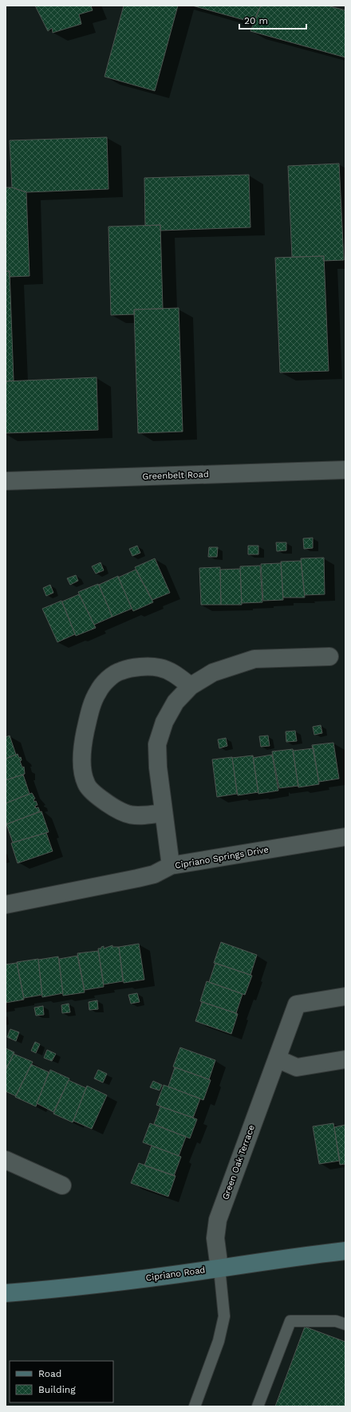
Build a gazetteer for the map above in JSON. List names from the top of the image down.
{
  "streets": {
    "street": [
      "Greenbelt Road",
      "Cipriano Springs Drive",
      "Green Oak Terrace",
      "Cipriano Road"
    ]
  },
  "crossings": [
    ["Green Oak Terrace", "Cipriano Road"]
  ],
  "legend": ["Road", "Building"],
  "scale_bar": "20 m"
}
